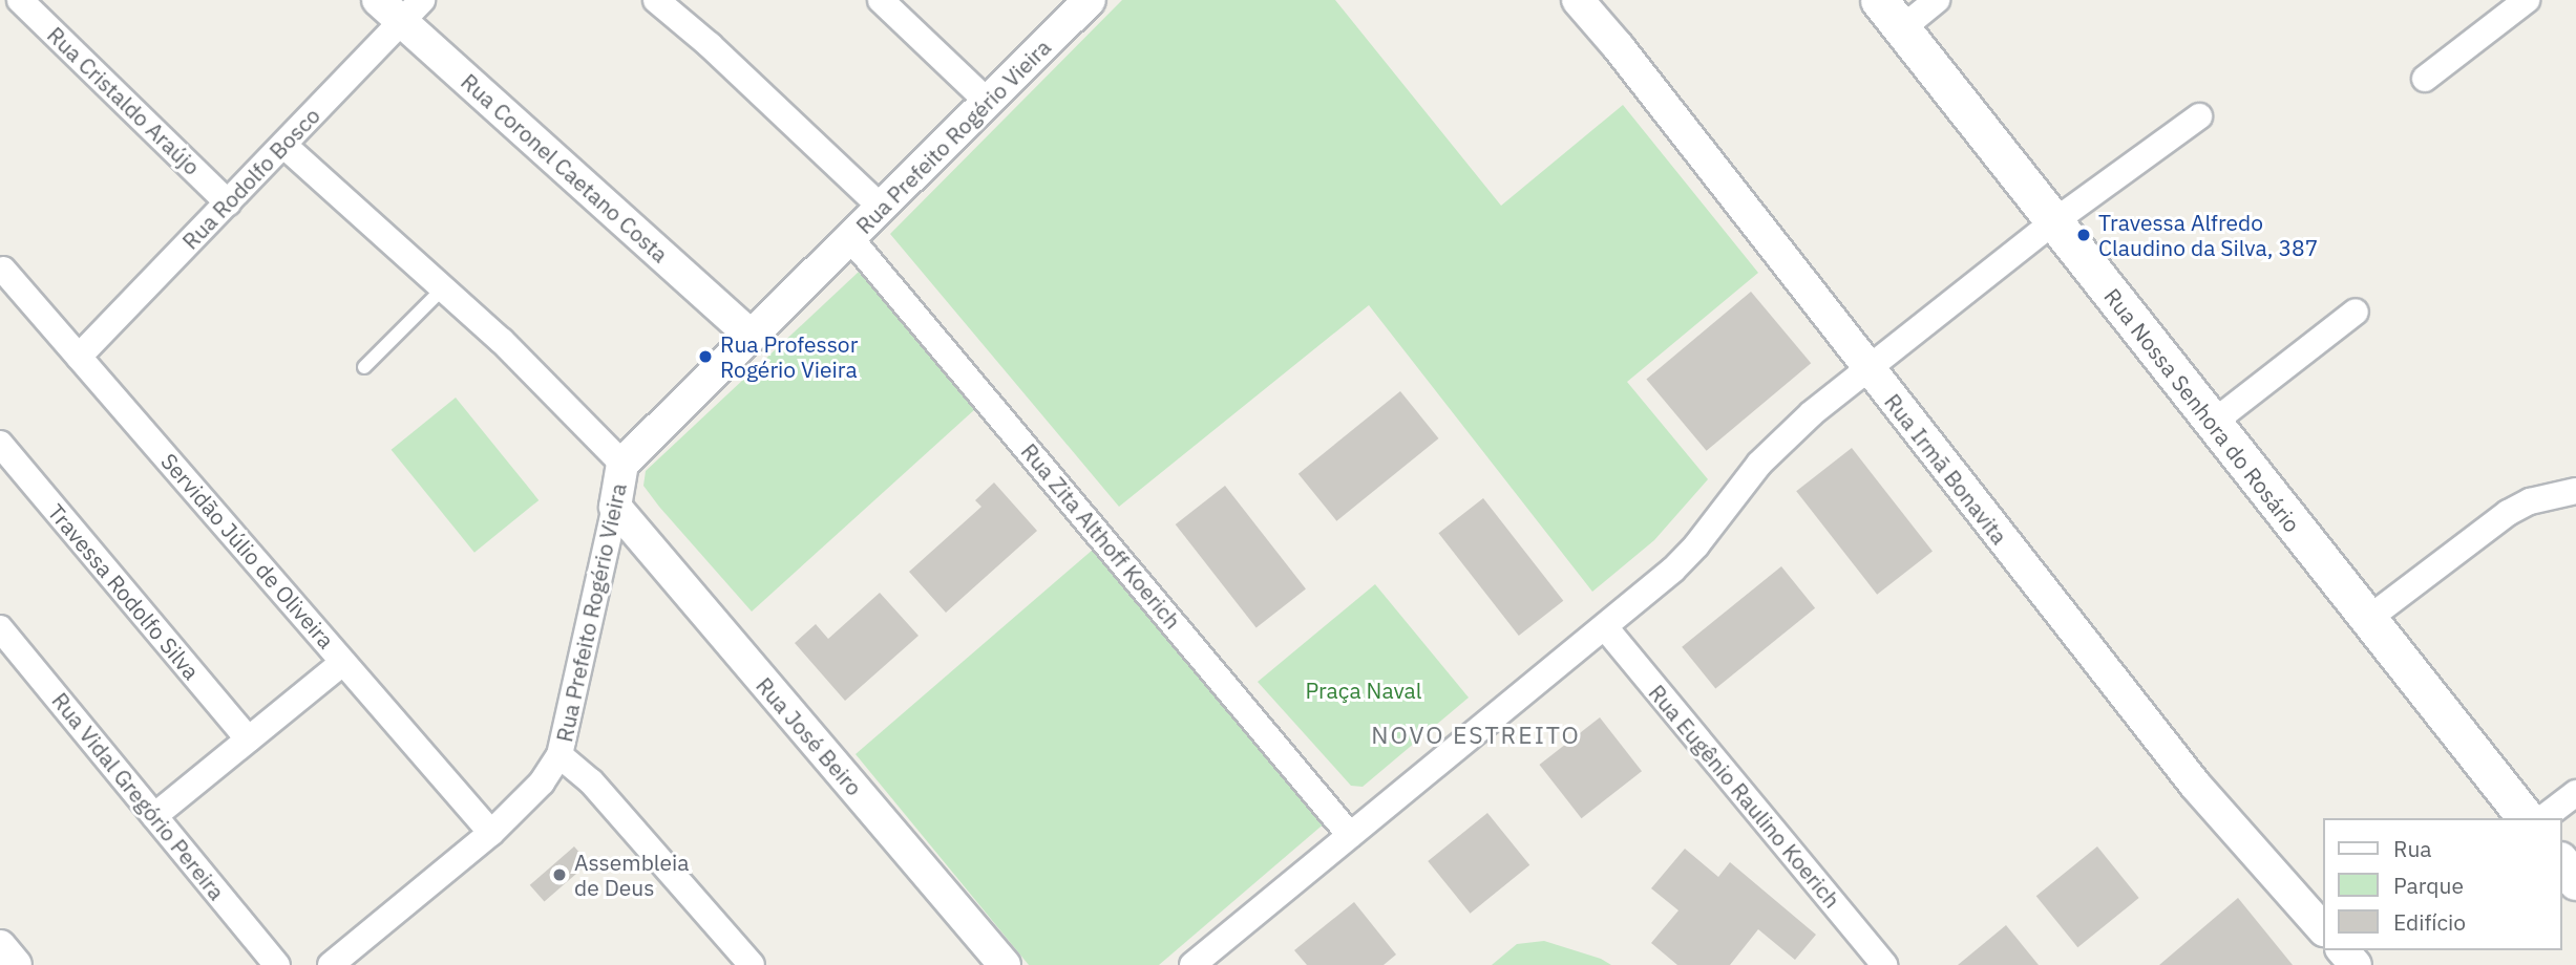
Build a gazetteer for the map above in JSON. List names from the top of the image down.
{
  "streets": {
    "main road": ["Rua Nossa Senhora do Rosário"],
    "street": [
      "Rua Cristaldo Araújo",
      "Rua Prefeito Rogério Vieira",
      "Rua Coronel Caetano Costa",
      "Rua Rodolfo Bosco",
      "Rua Irmã Bonavita",
      "Rua Zita Althoff Koerich",
      "Servidão Júlio de Oliveira",
      "Travessa Rodolfo Silva",
      "Rua José Beiro",
      "Rua Vidal Gregório Pereira",
      "Rua Eugênio Raulino Koerich"
    ]
  },
  "crossings": [
    ["Rua Cristaldo Araújo", "Rua Rodolfo Bosco"],
    ["Rua Prefeito Rogério Vieira", "Rua Coronel Caetano Costa"],
    ["Rua Prefeito Rogério Vieira", "Rua Zita Althoff Koerich"],
    ["Rua Prefeito Rogério Vieira", "Servidão Júlio de Oliveira"],
    ["Rua Prefeito Rogério Vieira", "Rua José Beiro"],
    ["Rua Coronel Caetano Costa", "Rua Rodolfo Bosco"],
    ["Rua Rodolfo Bosco", "Servidão Júlio de Oliveira"]
  ],
  "districts": ["NOVO ESTREITO"],
  "parks": ["Praça Naval"],
  "places": ["Travessa Alfredo Claudino da Silva, 387", "Rua Professor Rogério Vieira", "Assembleia de Deus"],
  "legend": ["Rua", "Parque", "Edifício"]
}
